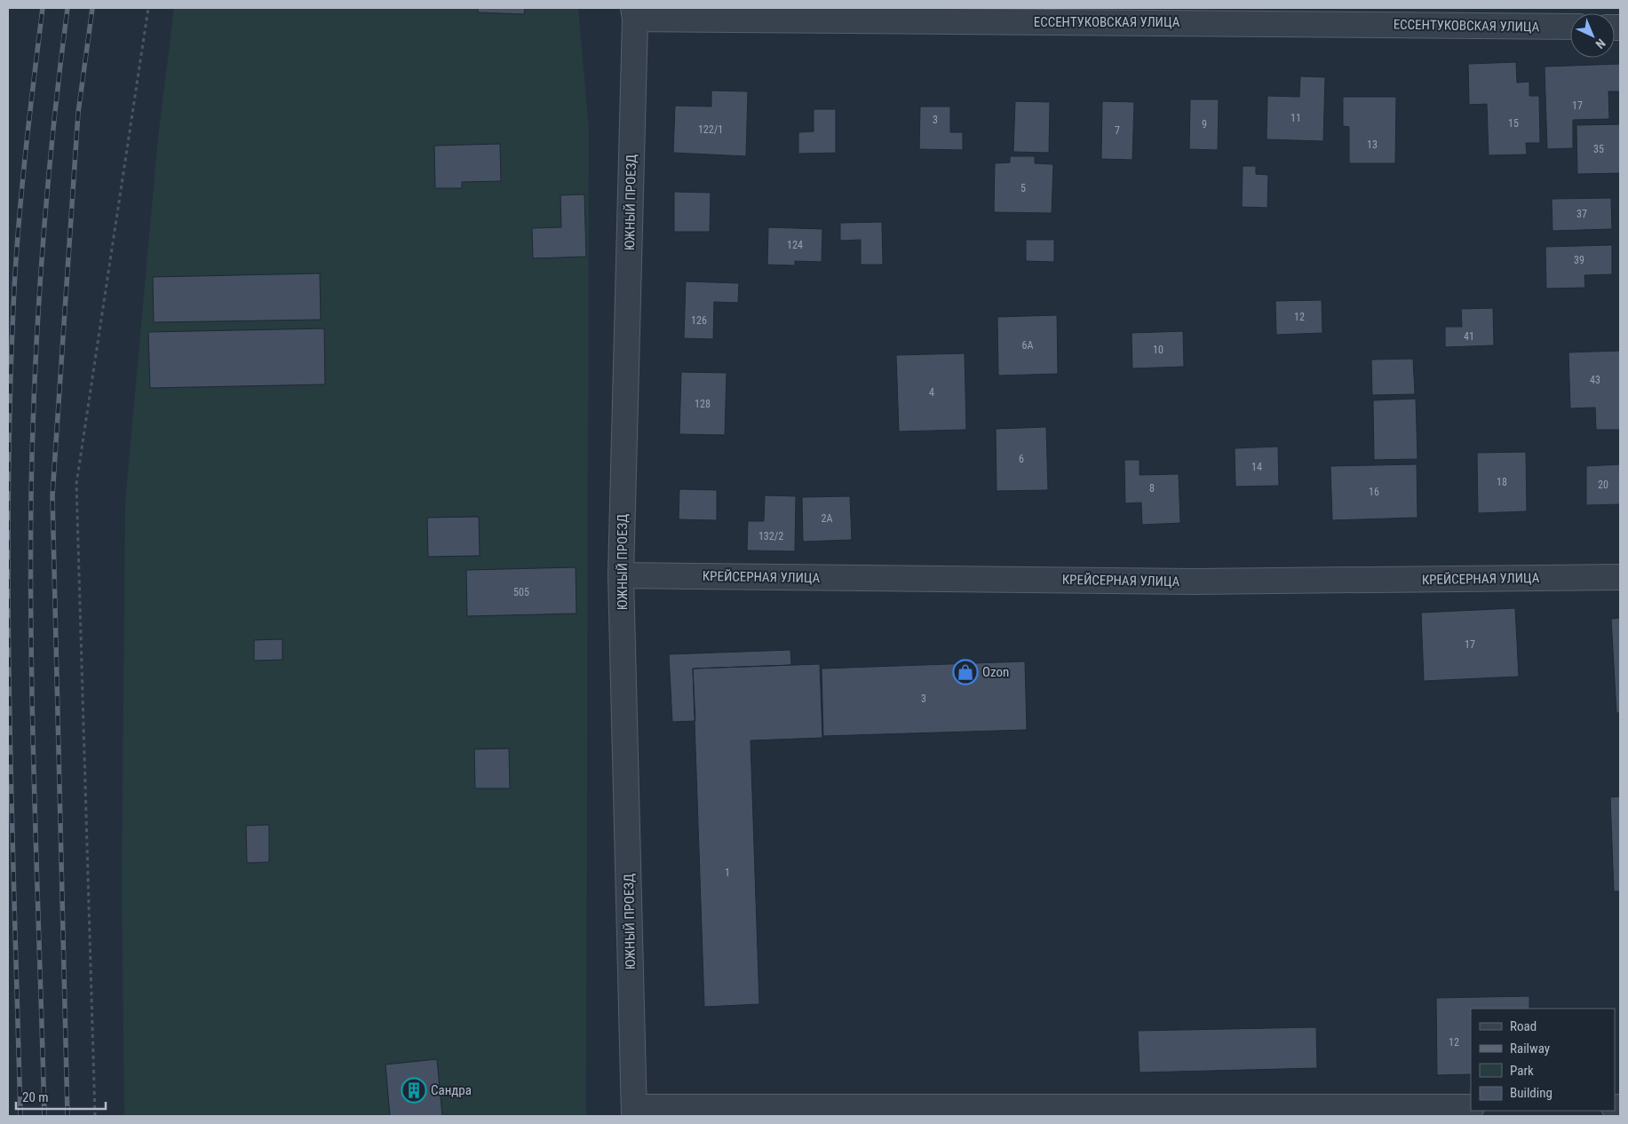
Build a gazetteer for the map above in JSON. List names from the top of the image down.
{
  "streets": {
    "street": ["ЕССЕНТУКОВСКАЯ УЛИЦА", "ЮЖНЫЙ ПРОЕЗД", "КРЕЙСЕРНАЯ УЛИЦА"]
  },
  "crossings": [
    ["ЕССЕНТУКОВСКАЯ УЛИЦА", "ЮЖНЫЙ ПРОЕЗД"],
    ["ЮЖНЫЙ ПРОЕЗД", "КРЕЙСЕРНАЯ УЛИЦА"]
  ],
  "places": {
    "shop": ["Ozon"],
    "building": ["Сандра"]
  },
  "house_numbers": [
    "17",
    "11",
    "3",
    "15",
    "9",
    "122/1",
    "7",
    "13",
    "35",
    "5",
    "37",
    "124",
    "39",
    "12",
    "126",
    "41",
    "6А",
    "10",
    "43",
    "4",
    "128",
    "6",
    "14",
    "18",
    "20",
    "8",
    "16",
    "2А",
    "132/2",
    "505",
    "17",
    "3",
    "1",
    "12"
  ],
  "legend": [
    "Road",
    "Railway",
    "Park",
    "Building"
  ],
  "scale_bar": "20 m",
  "north": "bottom right"
}
